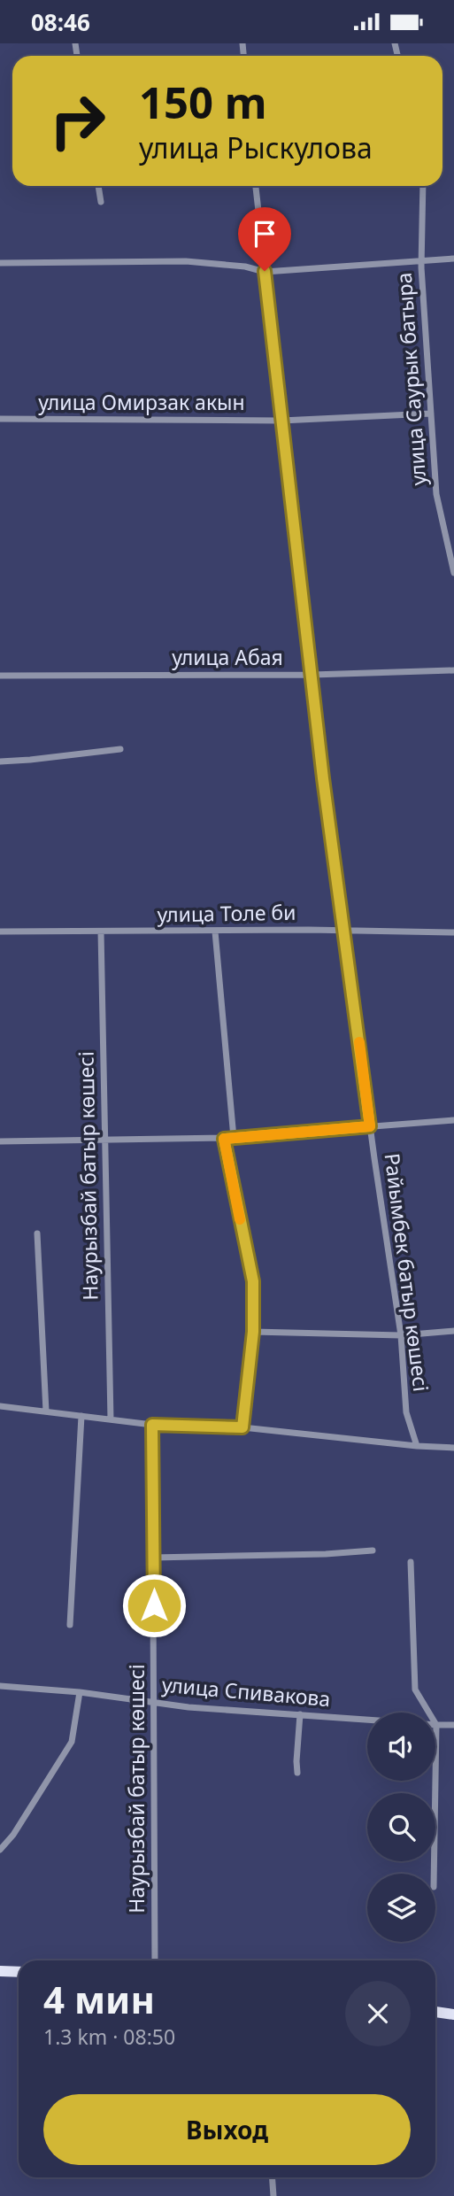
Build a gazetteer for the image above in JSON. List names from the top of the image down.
{
  "streets": {
    "street": [
      "улица Саурык батыра",
      "улица Омирзак акын",
      "улица Абая",
      "улица Толе би",
      "Наурызбай батыр көшесі",
      "Райымбек батыр көшесі",
      "улица Спивакова"
    ]
  },
  "crossings": [
    ["улица Саурык батыра", "улица Омирзак акын"],
    ["улица Омирзак акын", "Райымбек батыр көшесі"],
    ["улица Абая", "Райымбек батыр көшесі"],
    ["улица Толе би", "Наурызбай батыр көшесі"],
    ["улица Толе би", "Райымбек батыр көшесі"],
    ["Наурызбай батыр көшесі", "улица Спивакова"]
  ],
  "page": {
    "status": "08:46",
    "turn": ["150 m", "улица Рыскулова"],
    "heading": ["4 мин", "1.3 km · 08:50"],
    "buttons": "Выход"
  }
}
